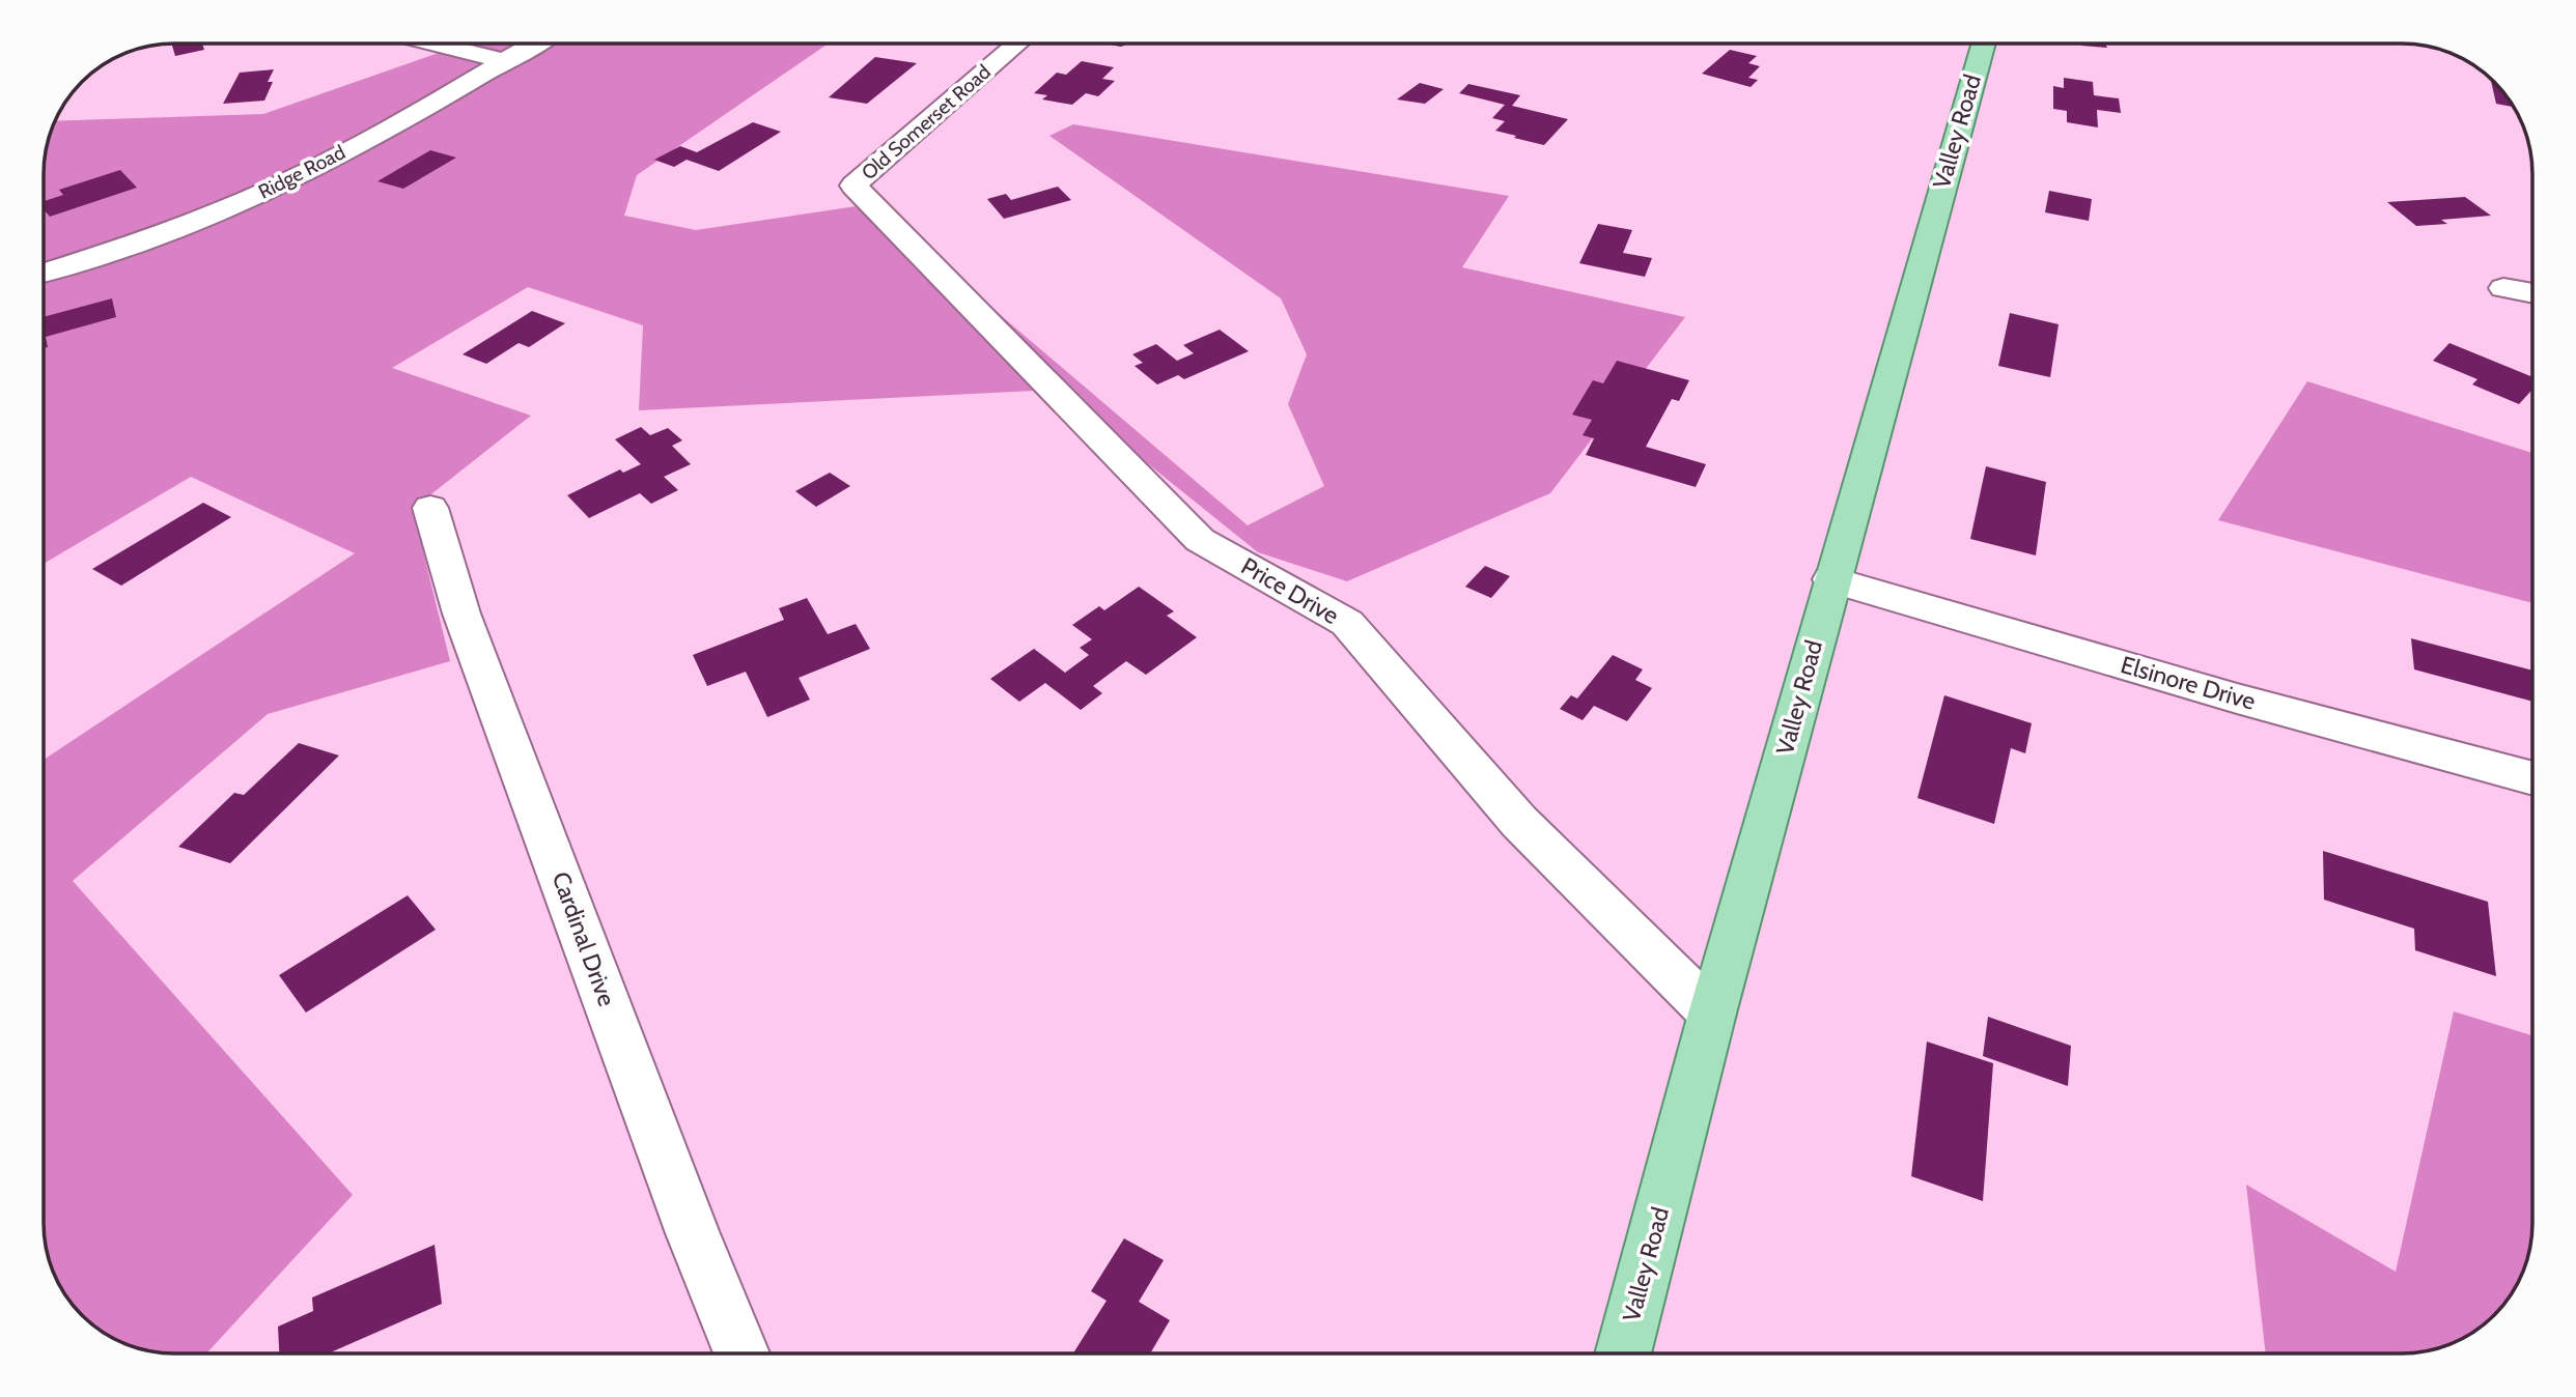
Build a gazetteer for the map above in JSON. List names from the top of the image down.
{
  "streets": {
    "main road": ["Valley Road"],
    "street": [
      "Old Somerset Road",
      "Ridge Road",
      "Price Drive",
      "Elsinore Drive",
      "Cardinal Drive"
    ]
  },
  "crossings": [
    ["Old Somerset Road", "Price Drive"],
    ["Valley Road", "Price Drive"],
    ["Valley Road", "Elsinore Drive"]
  ]
}
